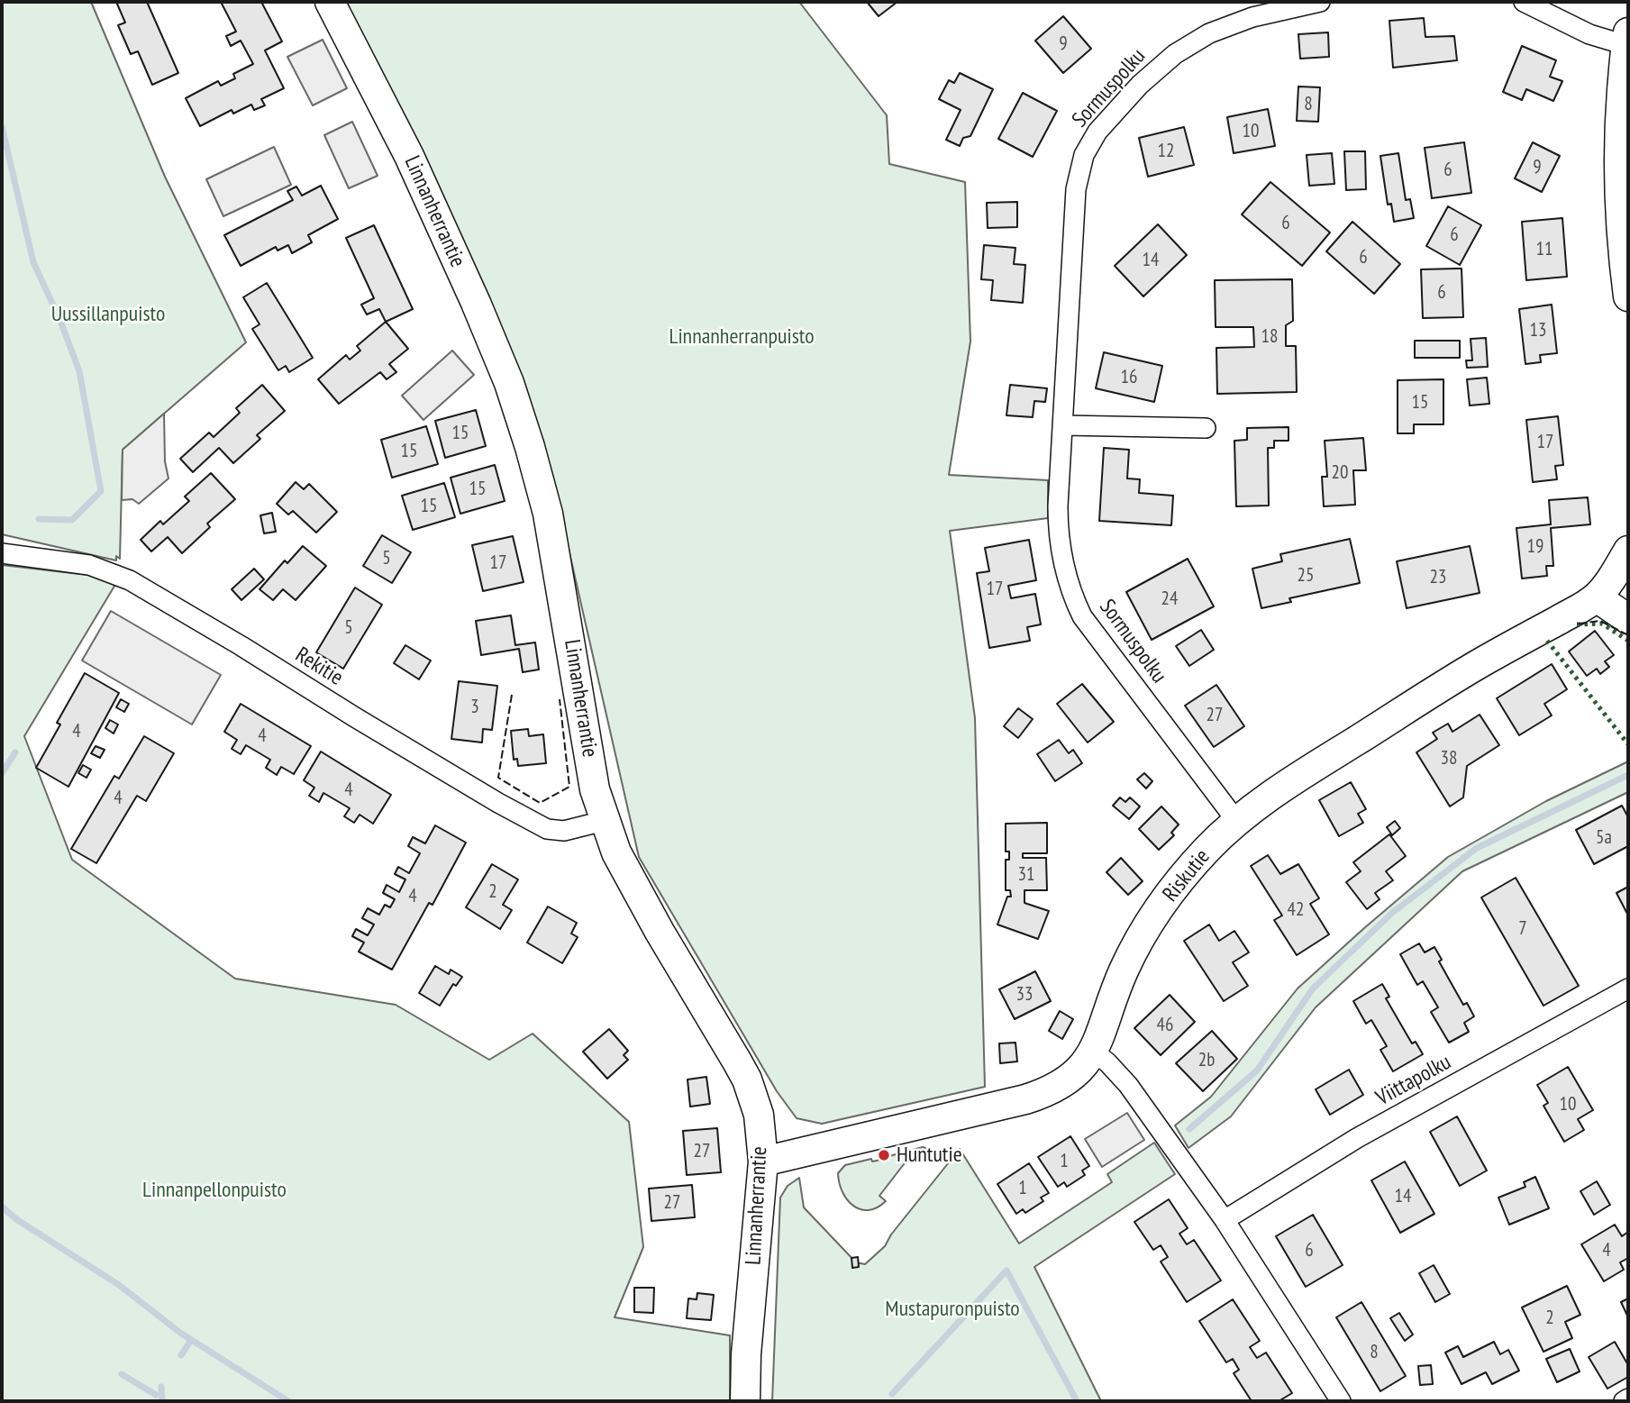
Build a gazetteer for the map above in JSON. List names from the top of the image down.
{
  "streets": {
    "street": [
      "Sormuspolku",
      "Linnanherrantie",
      "Rekitie",
      "Riskutie",
      "Viittapolku"
    ]
  },
  "crossings": [
    ["Sormuspolku", "Riskutie"],
    ["Linnanherrantie", "Rekitie"],
    ["Linnanherrantie", "Riskutie"]
  ],
  "parks": [
    "Uussillanpuisto",
    "Linnanherranpuisto",
    "Linnanpellonpuisto",
    "Mustapuronpuisto"
  ],
  "places": ["Huntutie"],
  "house_numbers": [
    "9",
    "8",
    "10",
    "12",
    "9",
    "6",
    "6",
    "6",
    "11",
    "6",
    "14",
    "6",
    "13",
    "18",
    "16",
    "15",
    "15",
    "17",
    "15",
    "20",
    "15",
    "15",
    "19",
    "5",
    "17",
    "25",
    "23",
    "17",
    "24",
    "5",
    "3",
    "27",
    "4",
    "4",
    "38",
    "4",
    "4",
    "5a",
    "31",
    "2",
    "4",
    "42",
    "7",
    "33",
    "46",
    "2b",
    "10",
    "27",
    "1",
    "1",
    "14",
    "27",
    "6",
    "4",
    "2",
    "8"
  ]
}
